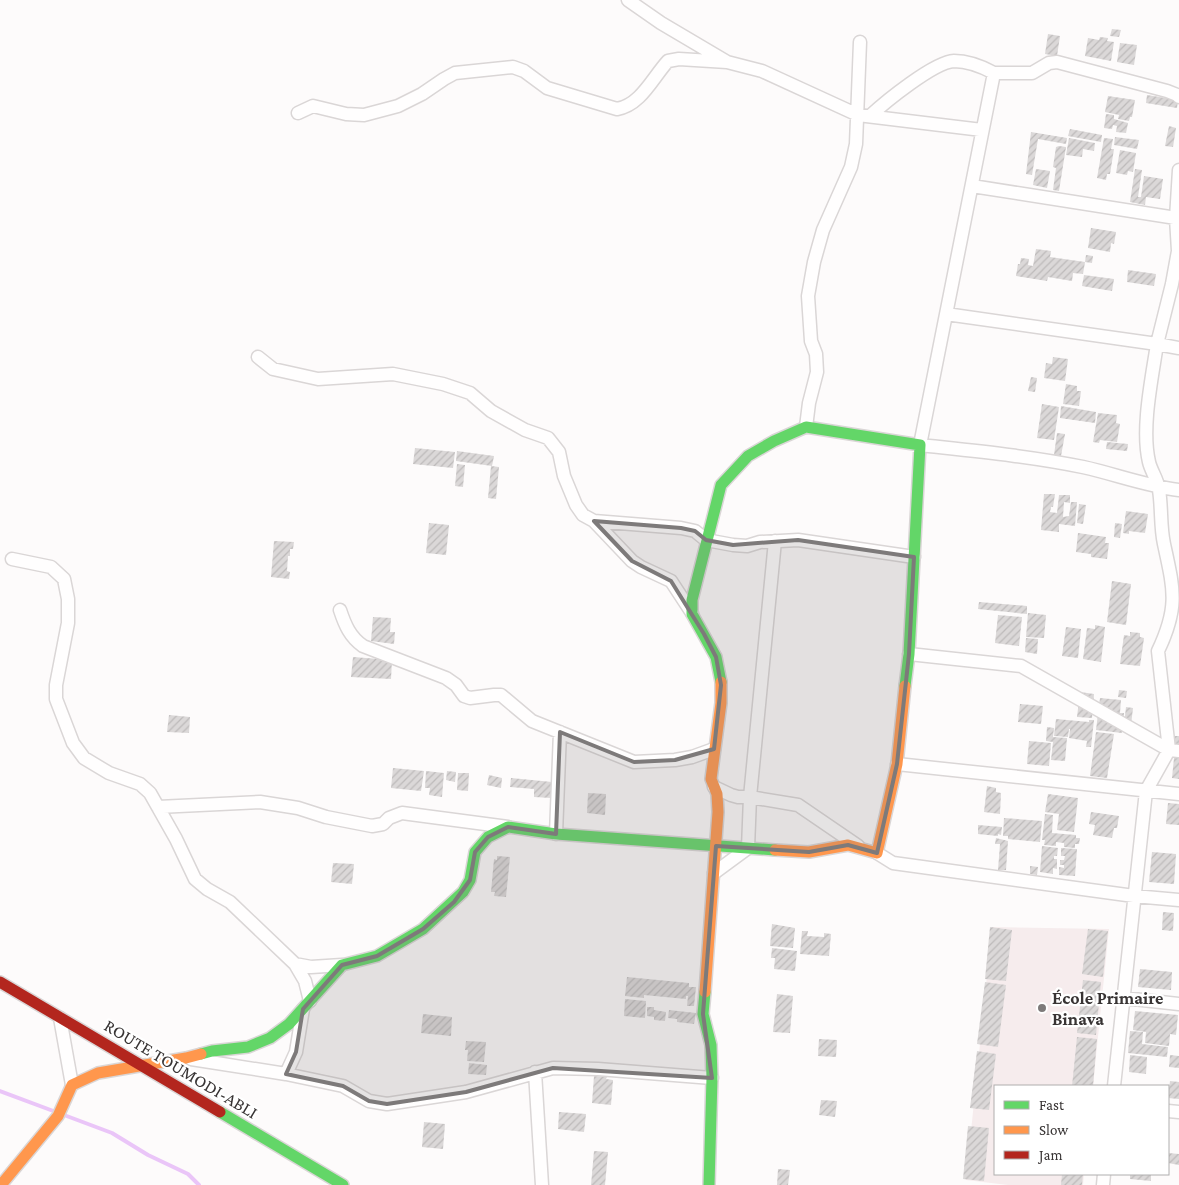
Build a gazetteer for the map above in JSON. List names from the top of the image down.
{
  "streets": {
    "street": ["ROUTE TOUMODI-ABLI"]
  },
  "places": ["École Primaire Binava"],
  "legend": ["Fast", "Slow", "Jam"]
}
